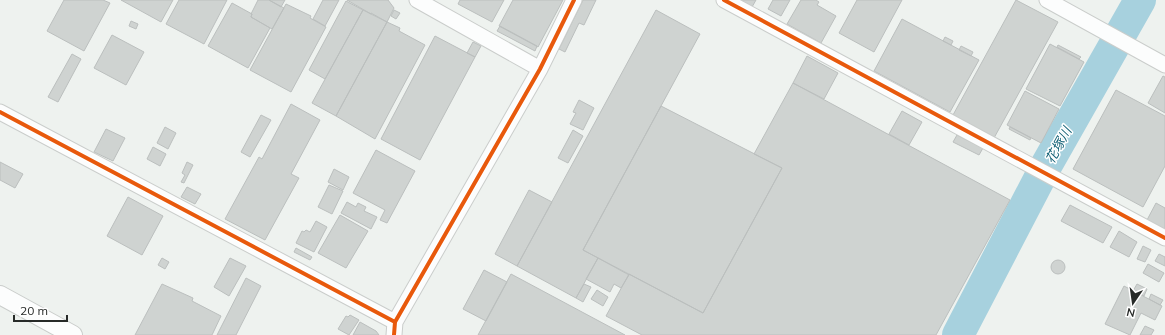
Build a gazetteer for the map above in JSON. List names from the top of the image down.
{
  "water": ["花塚川"],
  "scale_bar": "20 m",
  "north": "bottom"
}
